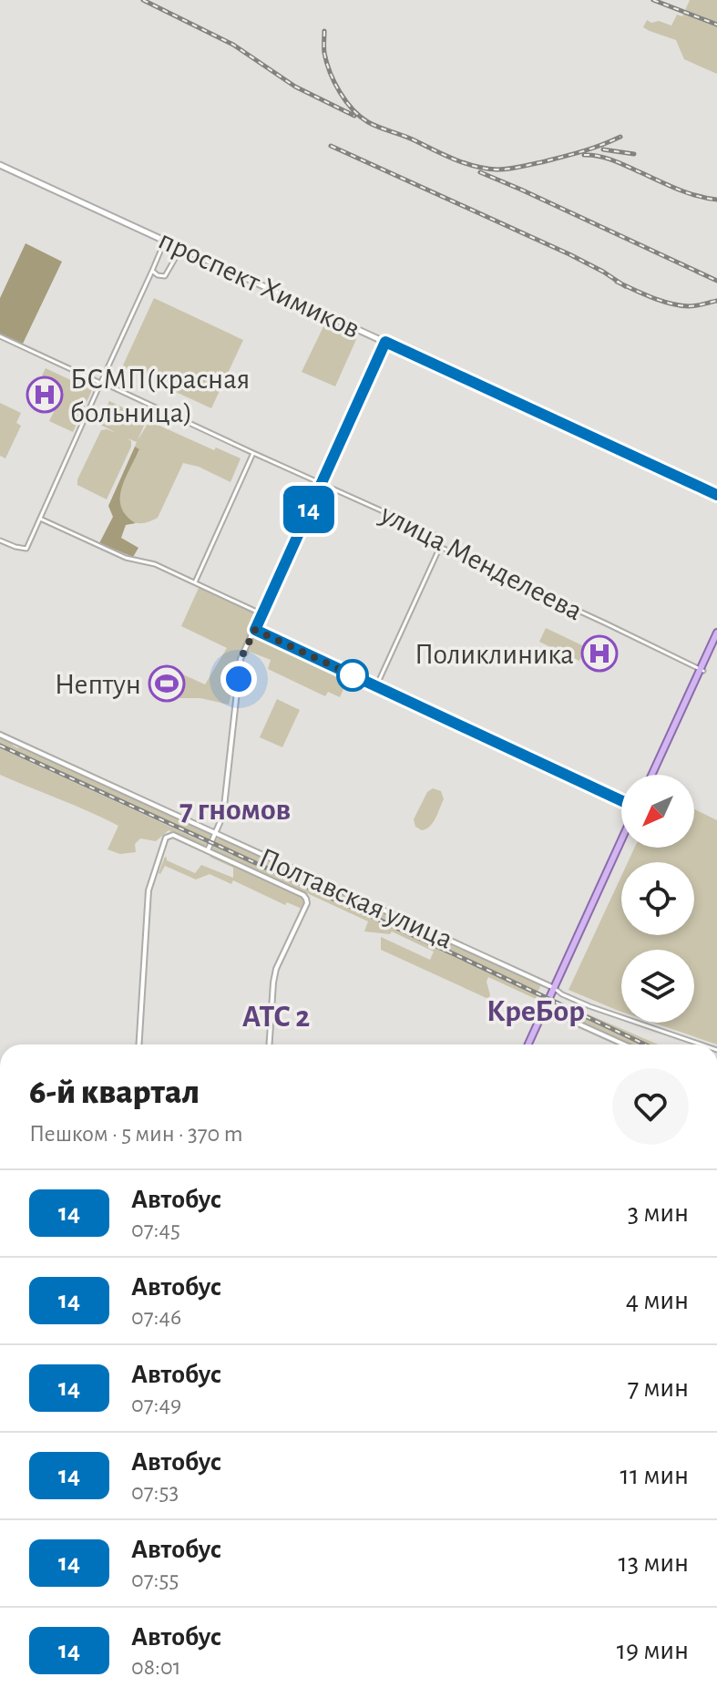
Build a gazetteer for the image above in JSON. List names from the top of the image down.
{
  "streets": {
    "main road": ["проспект Химиков"],
    "street": ["улица Менделеева", "Полтавская улица"]
  },
  "districts": ["7 гномов", "КреБор", "АТС 2"],
  "places": {
    "hospital": ["БСМП(красная больница)", "Поликлиника"],
    "sports": ["Нептун"]
  },
  "lines": ["bus line 14"],
  "north": "bottom left",
  "page": {
    "on_map": "14",
    "heading": ["6-й квартал", "Пешком · 5 мин · 370 m"],
    "list": [
      {
        "mark": "14",
        "name": "Автобус",
        "note": "07:45",
        "value": "3 мин"
      },
      {
        "mark": "14",
        "name": "Автобус",
        "note": "07:46",
        "value": "4 мин"
      },
      {
        "mark": "14",
        "name": "Автобус",
        "note": "07:49",
        "value": "7 мин"
      },
      {
        "mark": "14",
        "name": "Автобус",
        "note": "07:53",
        "value": "11 мин"
      },
      {
        "mark": "14",
        "name": "Автобус",
        "note": "07:55",
        "value": "13 мин"
      },
      {
        "mark": "14",
        "name": "Автобус",
        "note": "08:01",
        "value": "19 мин"
      }
    ]
  }
}
